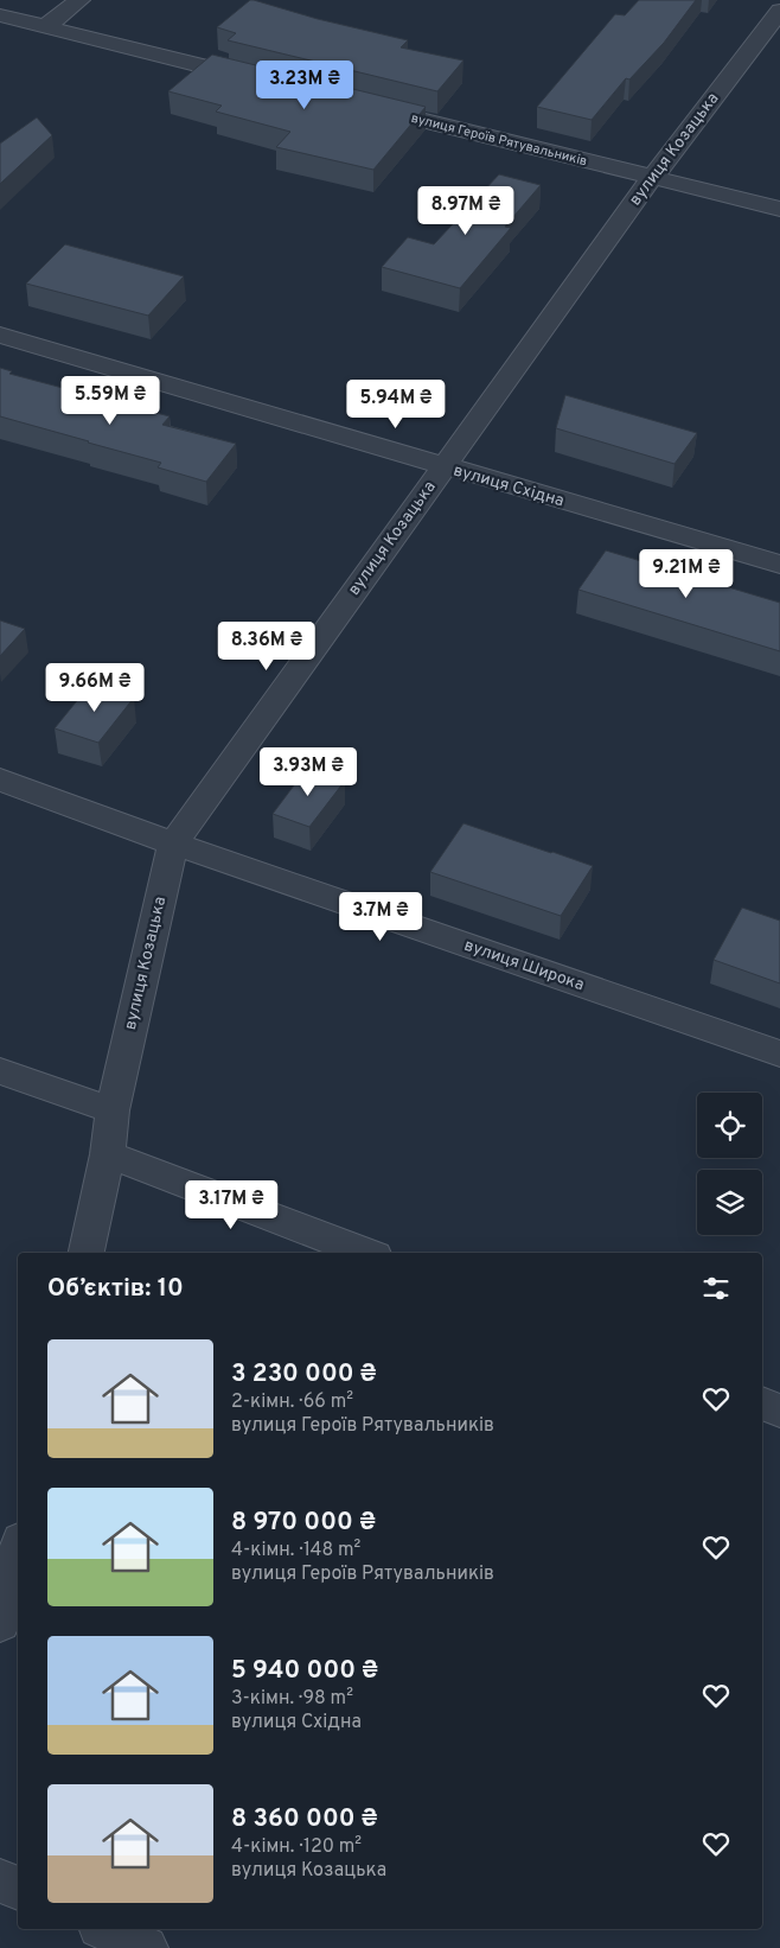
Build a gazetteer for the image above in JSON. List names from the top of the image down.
{
  "streets": {
    "street": [
      "вулиця Героїв Рятувальників",
      "вулиця Козацька",
      "вулиця Східна",
      "вулиця Широка"
    ]
  },
  "crossings": [
    ["вулиця Героїв Рятувальників", "вулиця Козацька"],
    ["вулиця Козацька", "вулиця Східна"],
    ["вулиця Козацька", "вулиця Широка"]
  ],
  "page": {
    "price": [
      "3.23M ₴",
      "8.97M ₴",
      "5.59M ₴",
      "5.94M ₴",
      "9.21M ₴",
      "8.36M ₴",
      "9.66M ₴",
      "3.93M ₴",
      "3.7M ₴",
      "3.17M ₴"
    ],
    "heading": "Об’єктів: 10",
    "list": [
      {
        "name": "3 230 000 ₴",
        "note": "2-кімн. · 66 m² · вулиця Героїв Рятувальників"
      },
      {
        "name": "8 970 000 ₴",
        "note": "4-кімн. · 148 m² · вулиця Героїв Рятувальників"
      },
      {
        "name": "5 940 000 ₴",
        "note": "3-кімн. · 98 m² · вулиця Східна"
      },
      {
        "name": "8 360 000 ₴",
        "note": "4-кімн. · 120 m² · вулиця Козацька"
      }
    ]
  }
}
